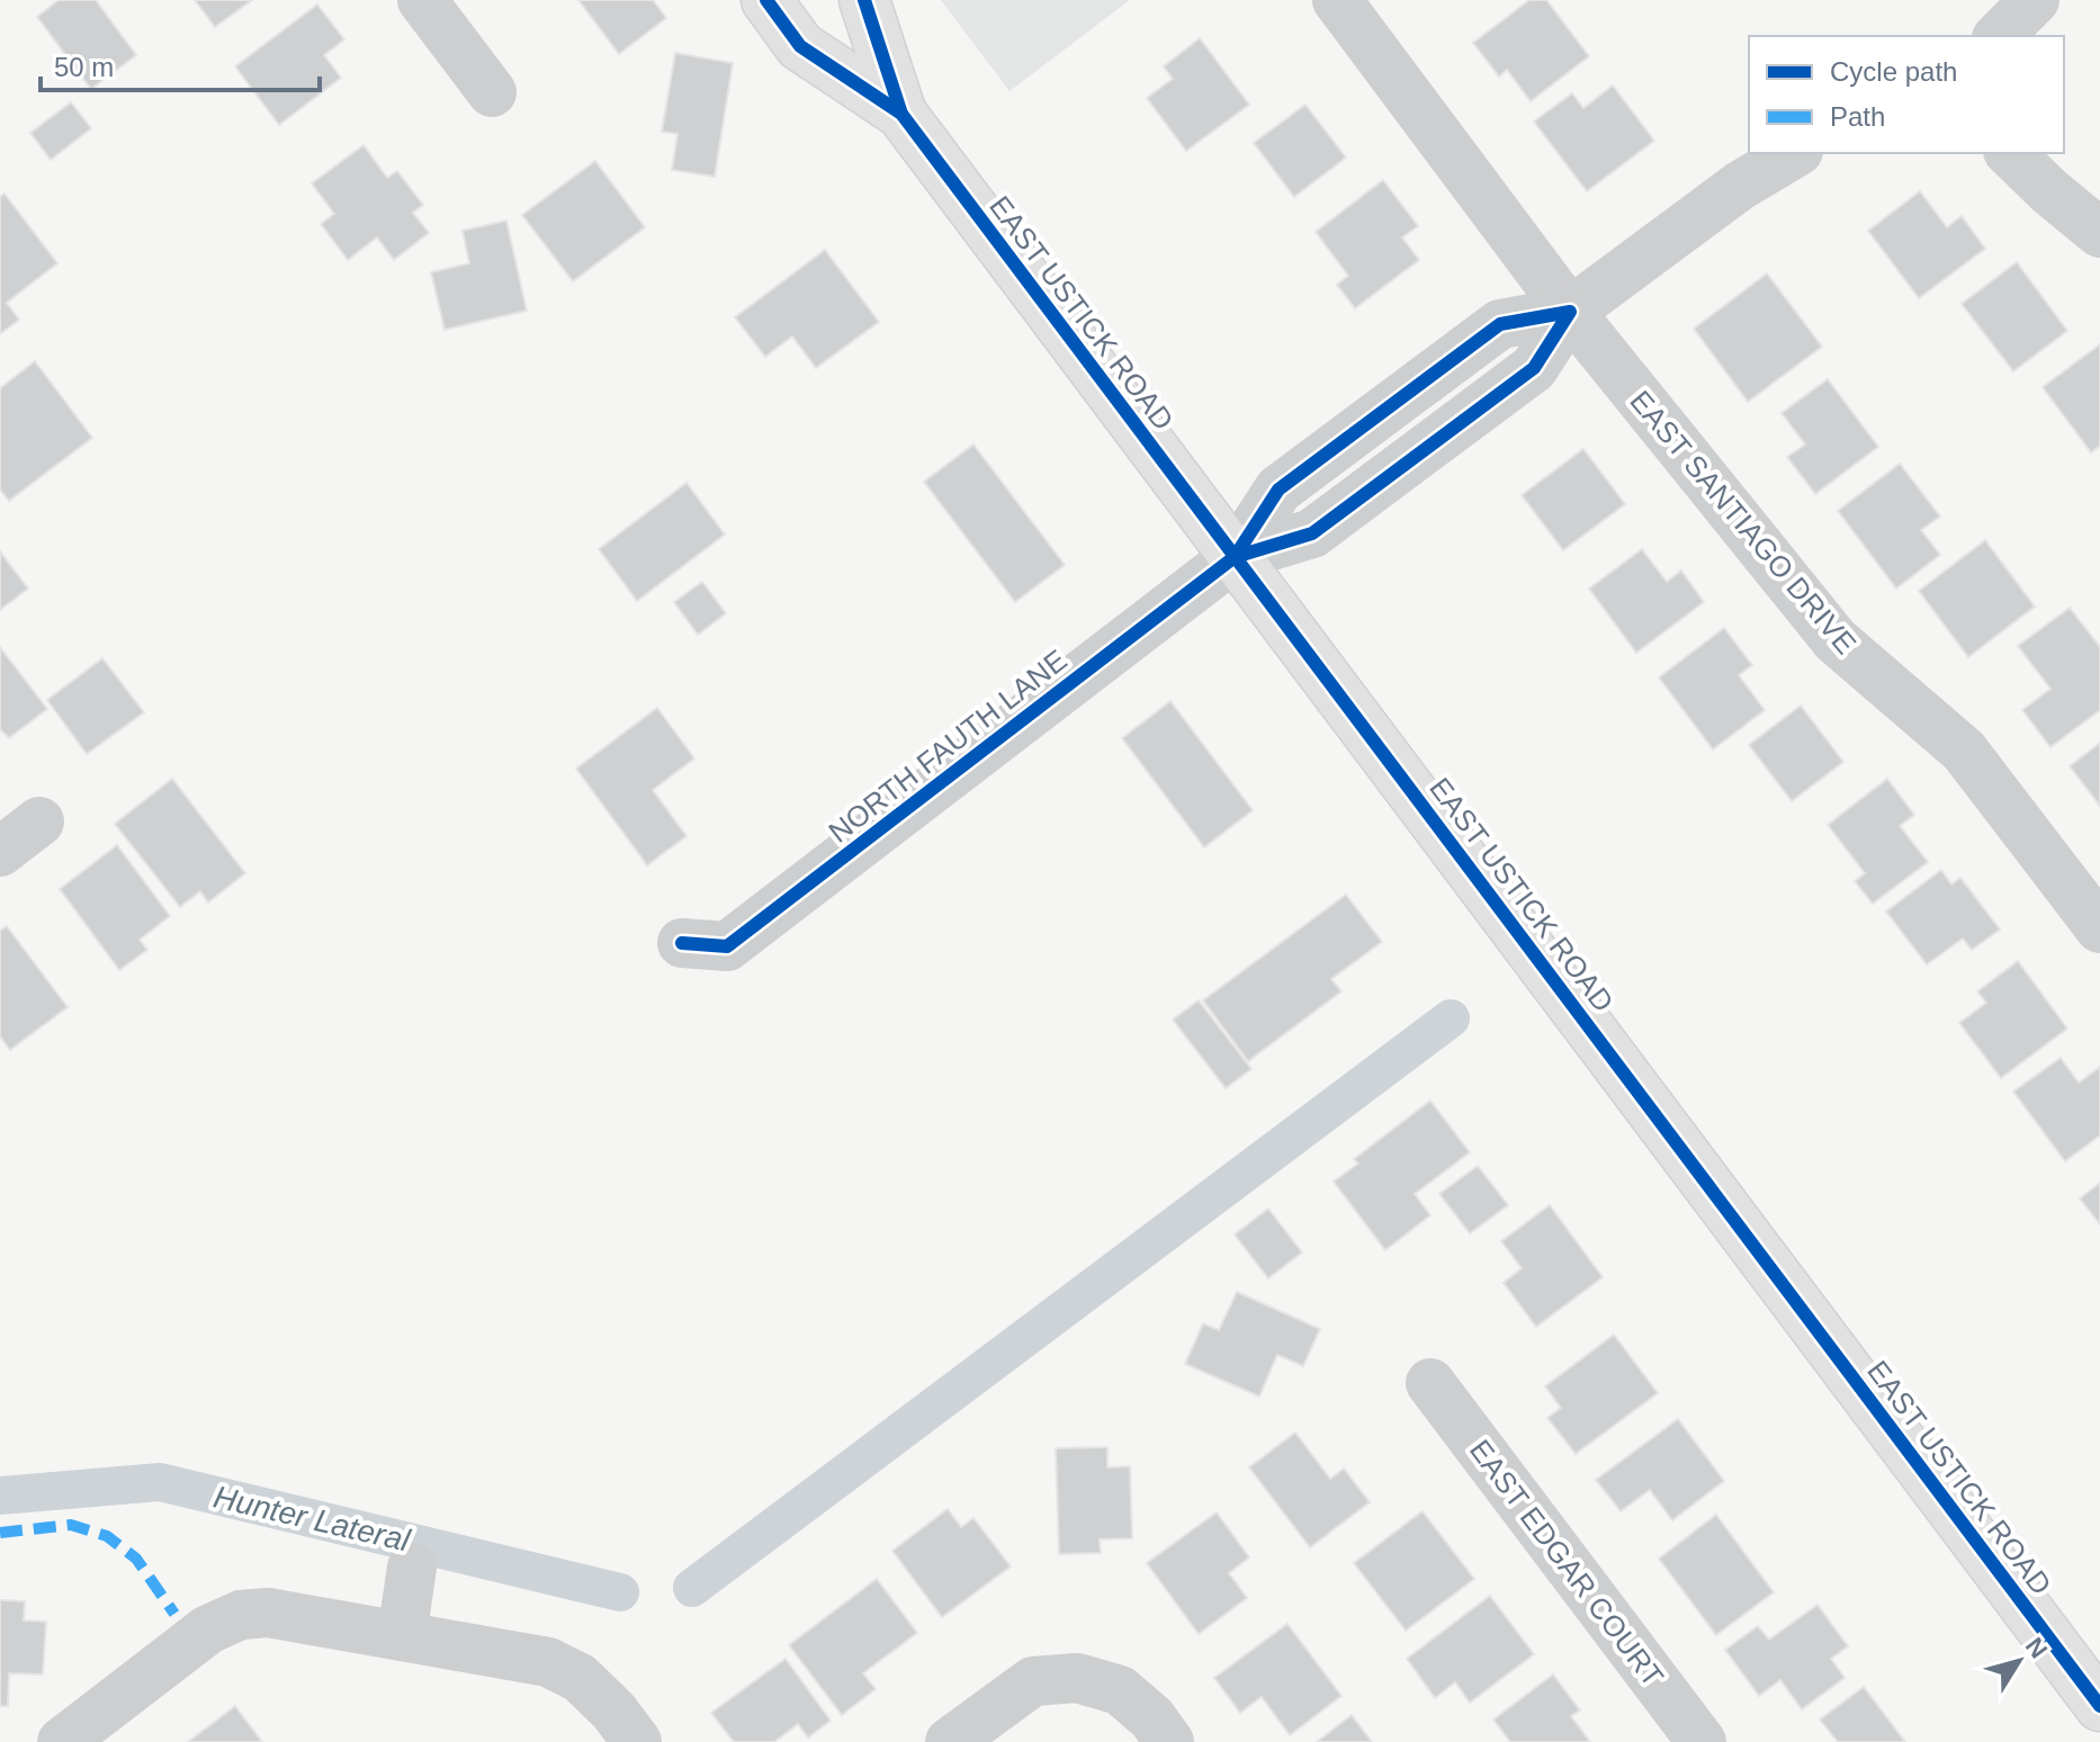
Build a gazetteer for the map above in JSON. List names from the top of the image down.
{
  "streets": {
    "main road": ["EAST USTICK ROAD"],
    "street": ["EAST SANTIAGO DRIVE", "NORTH FAUTH LANE", "EAST EDGAR COURT"]
  },
  "crossings": [
    ["EAST USTICK ROAD", "NORTH FAUTH LANE"]
  ],
  "water": ["Hunter Lateral"],
  "legend": ["Cycle path", "Path"],
  "scale_bar": "50 m",
  "north": "top right"
}
